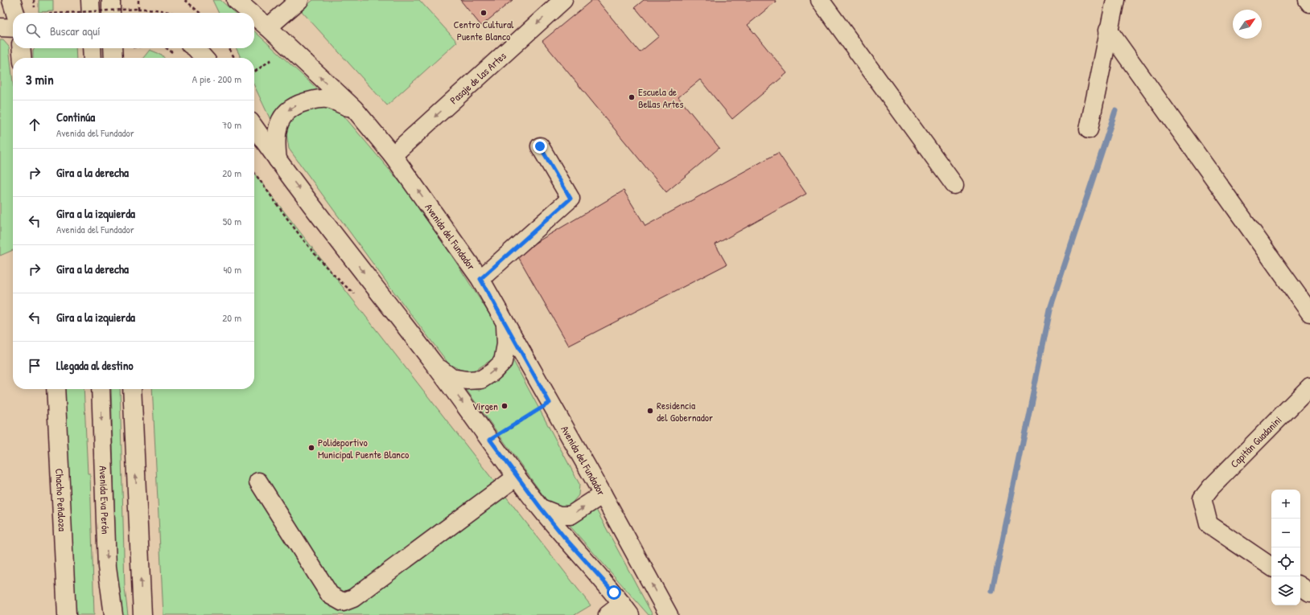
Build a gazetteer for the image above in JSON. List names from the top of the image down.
{
  "streets": {
    "main road": [
      "Pasaje de las Artes",
      "Avenida del Fundador",
      "Capitán Guadanini",
      "Chacho Peñaloza",
      "Avenida Eva Perón"
    ]
  },
  "crossings": [
    ["Pasaje de las Artes", "Avenida del Fundador"]
  ],
  "one_way": ["Pasaje de las Artes"],
  "places": [
    "Centro Cultural Puente Blanco",
    "Escuela de Bellas Artes",
    "Virgen",
    "Residencia del Gobernador",
    "Polideportivo Municipal Puente Blanco"
  ],
  "north": "top right",
  "page": {
    "search": "Buscar aquí",
    "heading": ["3 min", "A pie · 200 m"],
    "list": [
      ["Continúa", "Avenida del Fundador", "70 m"],
      ["Gira a la derecha", "20 m"],
      ["Gira a la izquierda", "Avenida del Fundador", "50 m"],
      ["Gira a la derecha", "40 m"],
      ["Gira a la izquierda", "20 m"],
      "Llegada al destino"
    ],
    "map_buttons": ["+", "−"]
  }
}
